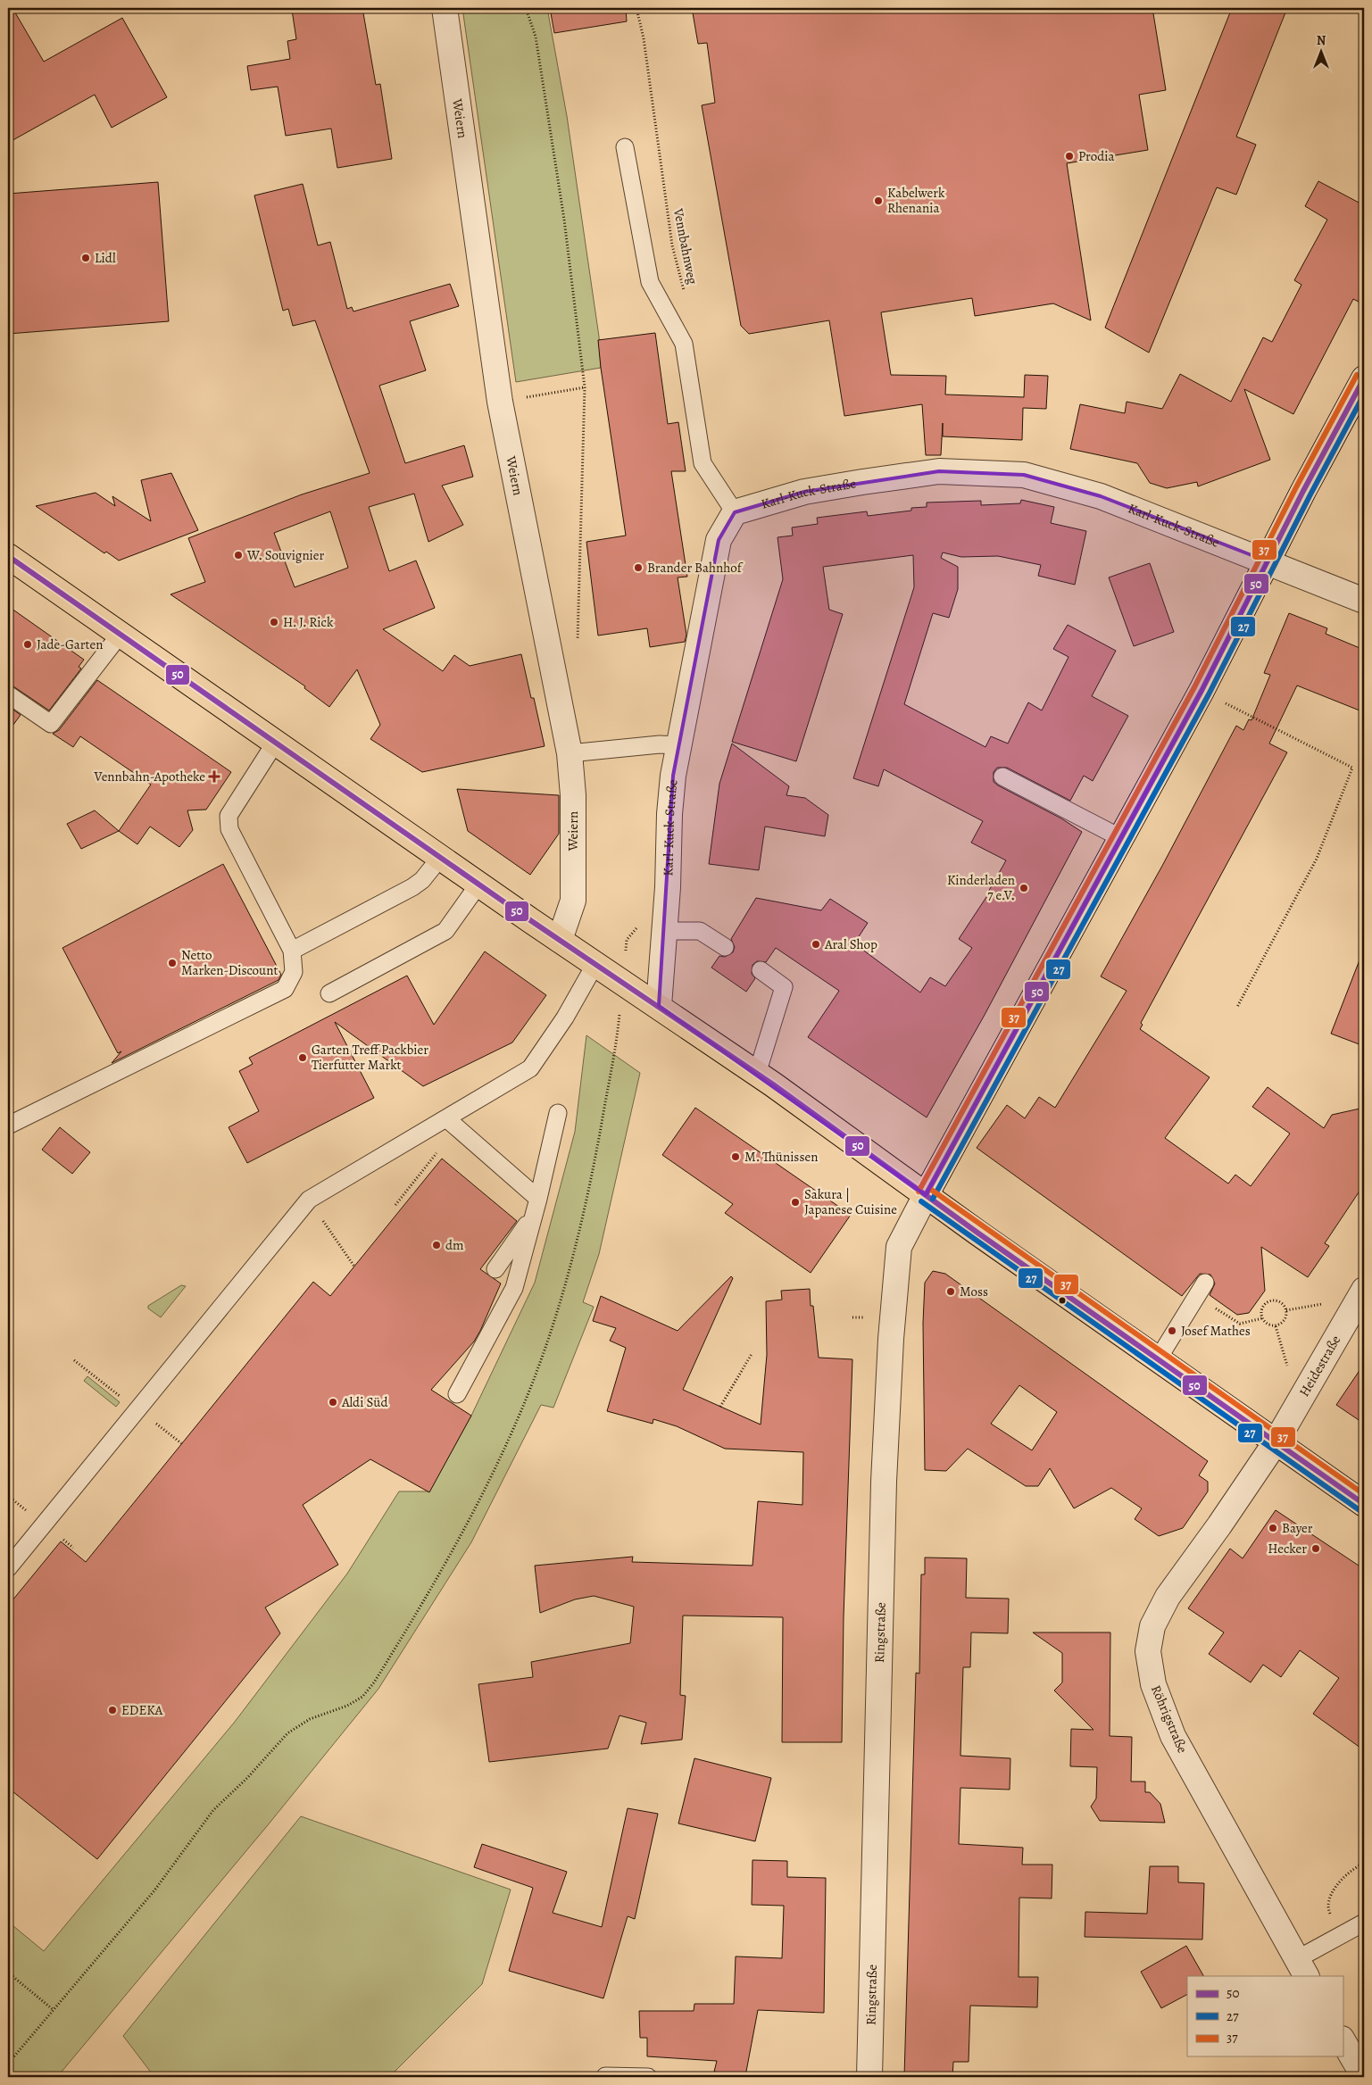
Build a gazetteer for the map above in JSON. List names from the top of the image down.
{
  "streets": {
    "street": [
      "Weiern",
      "Karl-Kuck-Straße",
      "Heidestraße",
      "Ringstraße",
      "Röhrigstraße"
    ],
    "path": ["Vennbahnweg"]
  },
  "crossings": [
    ["Karl-Kuck-Straße", "Ringstraße"],
    ["Heidestraße", "Röhrigstraße"]
  ],
  "places": {
    "other": [
      "Prodia",
      "Kabelwerk Rhenania",
      "Lidl",
      "W. Souvignier",
      "Brander Bahnhof",
      "H. J. Rick",
      "Jade-Garten",
      "Kinderladen 7 e.V.",
      "Aral Shop",
      "Netto Marken-Discount",
      "Garten Treff Packbier Tierfutter Markt",
      "M. Thünissen",
      "Sakura | Japanese Cuisine",
      "dm",
      "Moss",
      "Josef Mathes",
      "Aldi Süd",
      "Bayer",
      "Hecker",
      "EDEKA"
    ],
    "health": ["Vennbahn-Apotheke"]
  },
  "lines": ["transit line 37", "transit line 50", "transit line 27"],
  "legend": ["50", "27", "37"],
  "north": "top"
}
